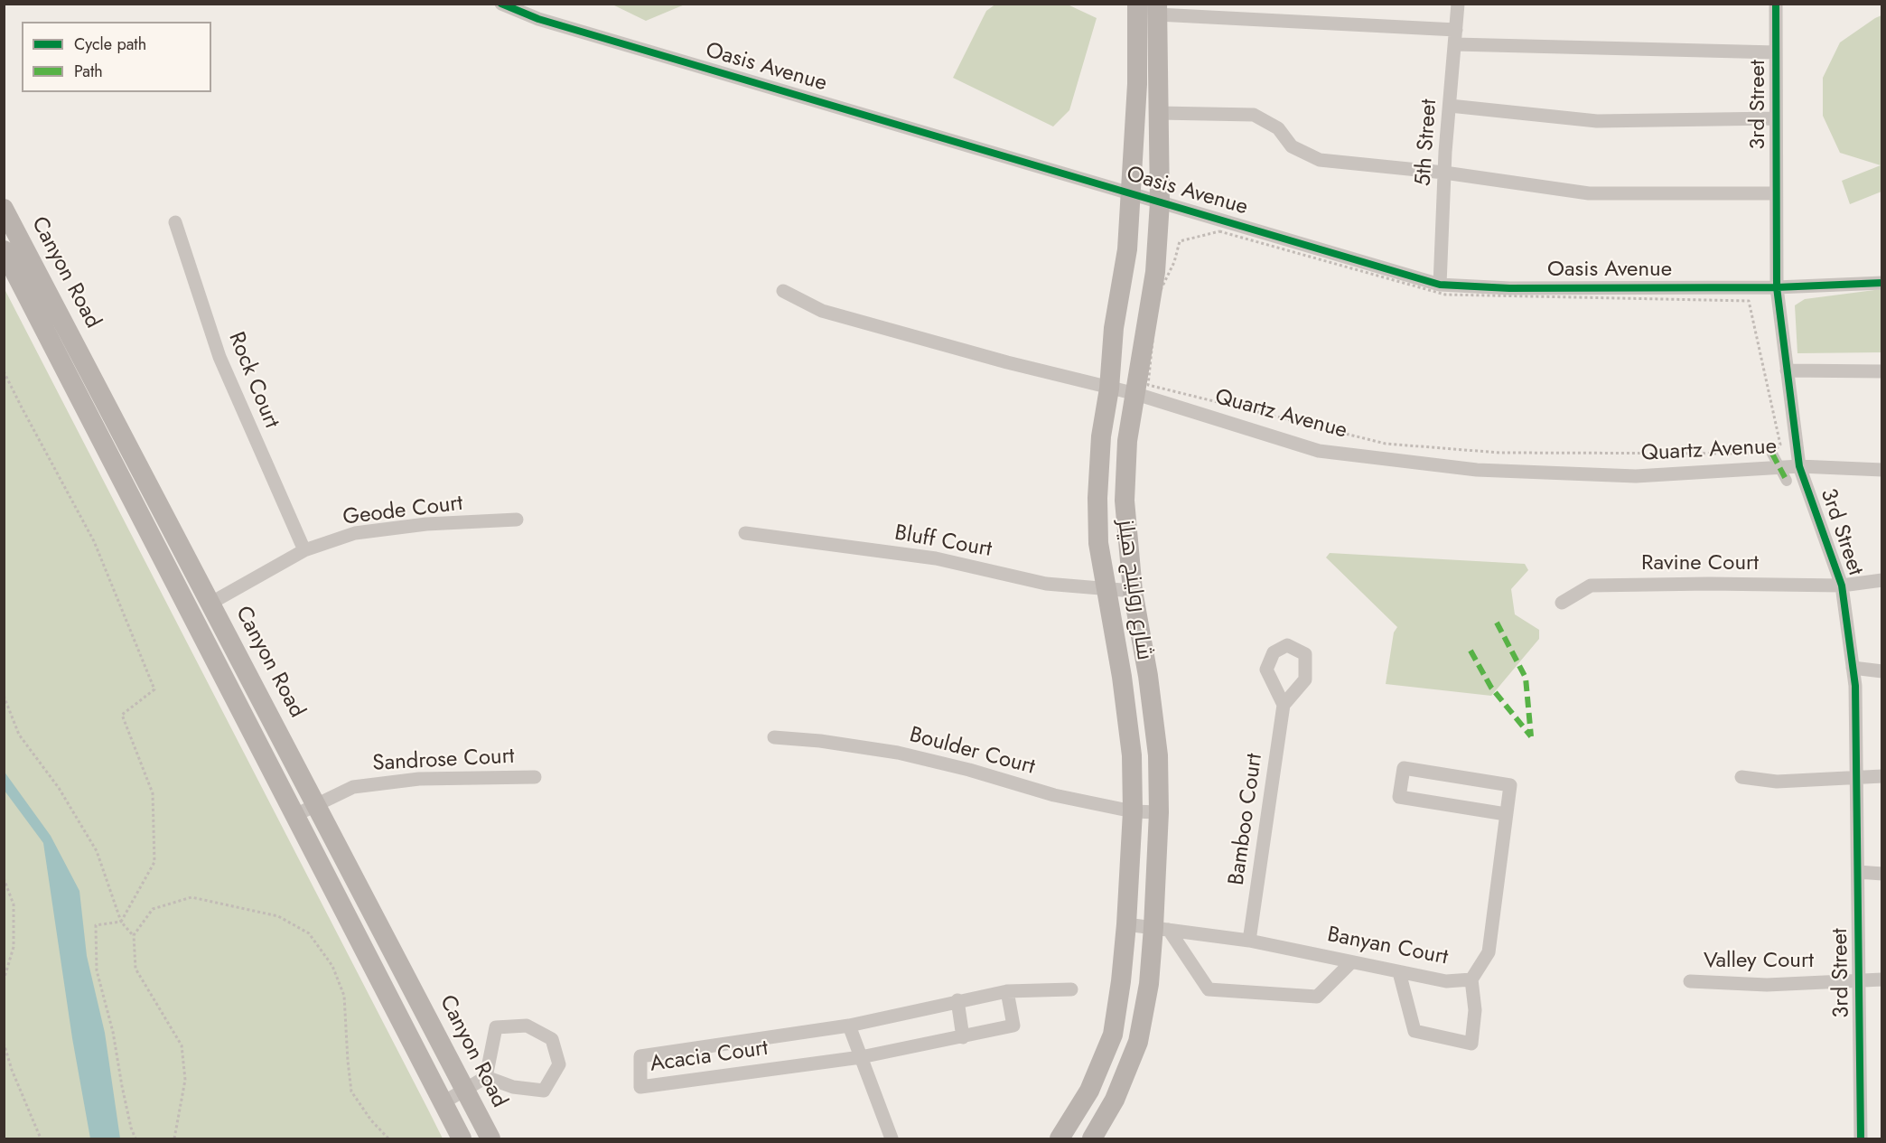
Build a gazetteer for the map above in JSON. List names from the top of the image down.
{
  "streets": {
    "main road": ["Canyon Road", "شارع رولينج هيلز"],
    "street": [
      "Oasis Avenue",
      "3rd Street",
      "5th Street",
      "Rock Court",
      "Quartz Avenue",
      "Geode Court",
      "Bluff Court",
      "Ravine Court",
      "Boulder Court",
      "Sandrose Court",
      "Bamboo Court",
      "Banyan Court",
      "Valley Court",
      "Acacia Court"
    ]
  },
  "crossings": [
    ["Oasis Avenue", "3rd Street"],
    ["Oasis Avenue", "5th Street"],
    ["Oasis Avenue", "شارع رولينج هيلز"],
    ["3rd Street", "Quartz Avenue"],
    ["3rd Street", "Ravine Court"],
    ["3rd Street", "Valley Court"],
    ["Canyon Road", "Geode Court"],
    ["Canyon Road", "Sandrose Court"],
    ["Rock Court", "Geode Court"],
    ["Quartz Avenue", "شارع رولينج هيلز"],
    ["Bluff Court", "شارع رولينج هيلز"],
    ["شارع رولينج هيلز", "Boulder Court"],
    ["شارع رولينج هيلز", "Banyan Court"],
    ["Bamboo Court", "Banyan Court"]
  ],
  "legend": ["Cycle path", "Path"]
}
